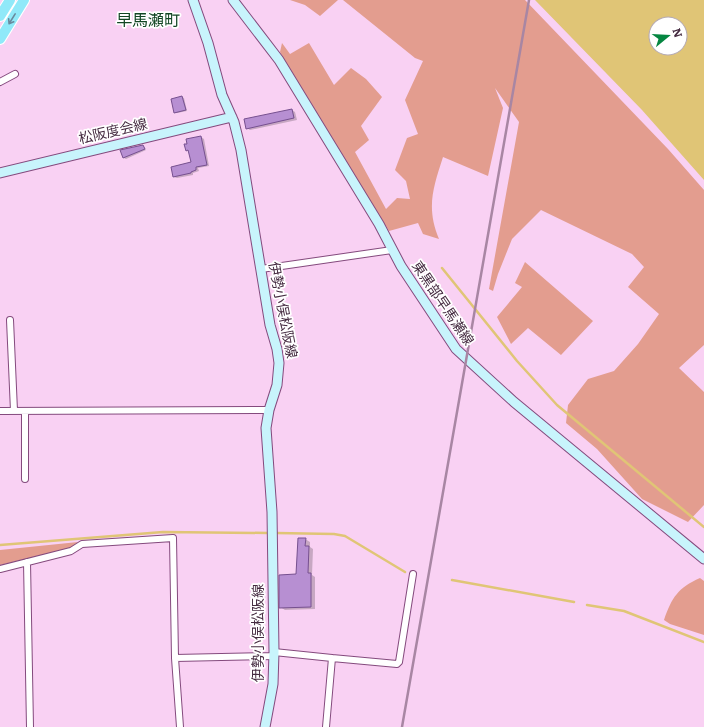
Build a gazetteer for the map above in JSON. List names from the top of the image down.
{
  "streets": {
    "main road": ["松阪度会線", "東黒部早馬瀬線", "伊勢小俣松阪線"]
  },
  "crossings": [
    ["松阪度会線", "伊勢小俣松阪線"]
  ],
  "districts": ["早馬瀬町"],
  "north": "right"
}
